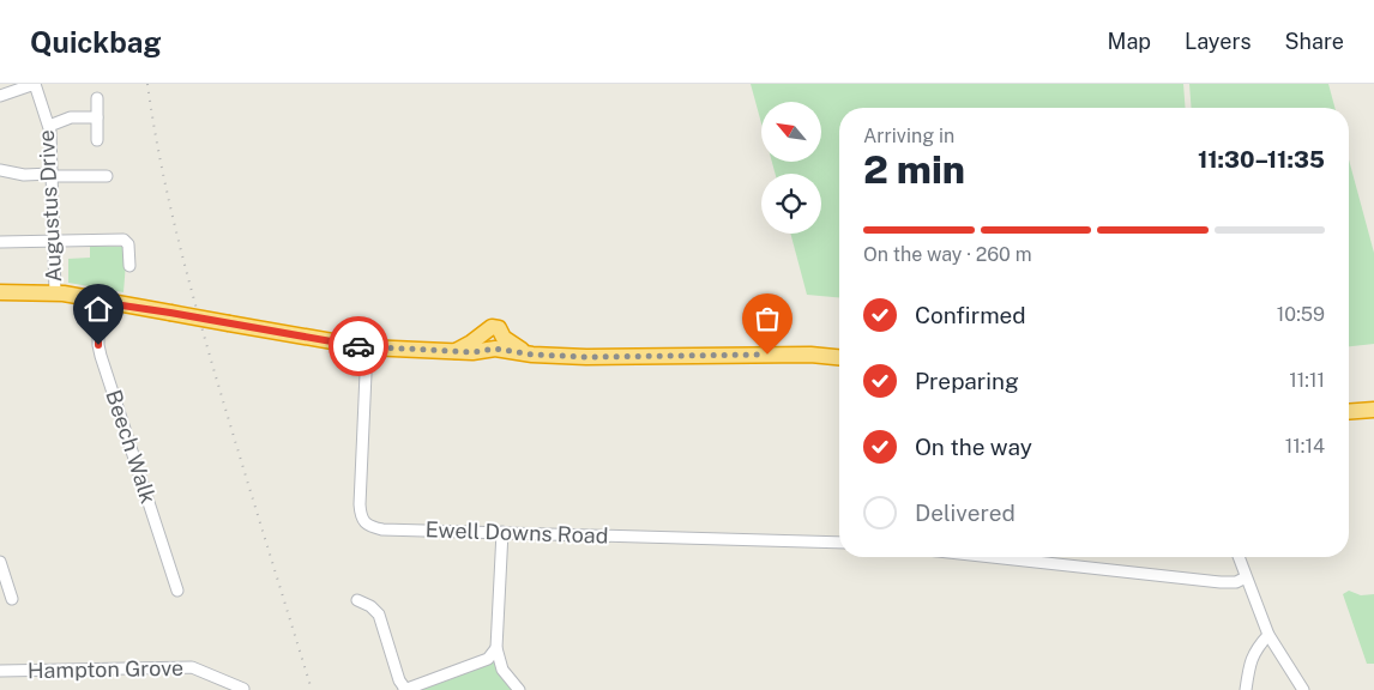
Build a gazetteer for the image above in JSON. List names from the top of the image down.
{
  "streets": {
    "street": [
      "Augustus Drive",
      "Beech Walk",
      "Ewell Downs Road",
      "Hampton Grove"
    ]
  },
  "north": "top left",
  "page": {
    "header": "Quickbag",
    "nav": ["Map", "Layers", "Share"],
    "heading": ["2 min", "Arriving in", "11:30–11:35"],
    "bar": "On the way · 260 m",
    "list": [
      ["Confirmed", "10:59"],
      ["Preparing", "11:11"],
      ["On the way", "11:14"],
      "Delivered"
    ]
  }
}
